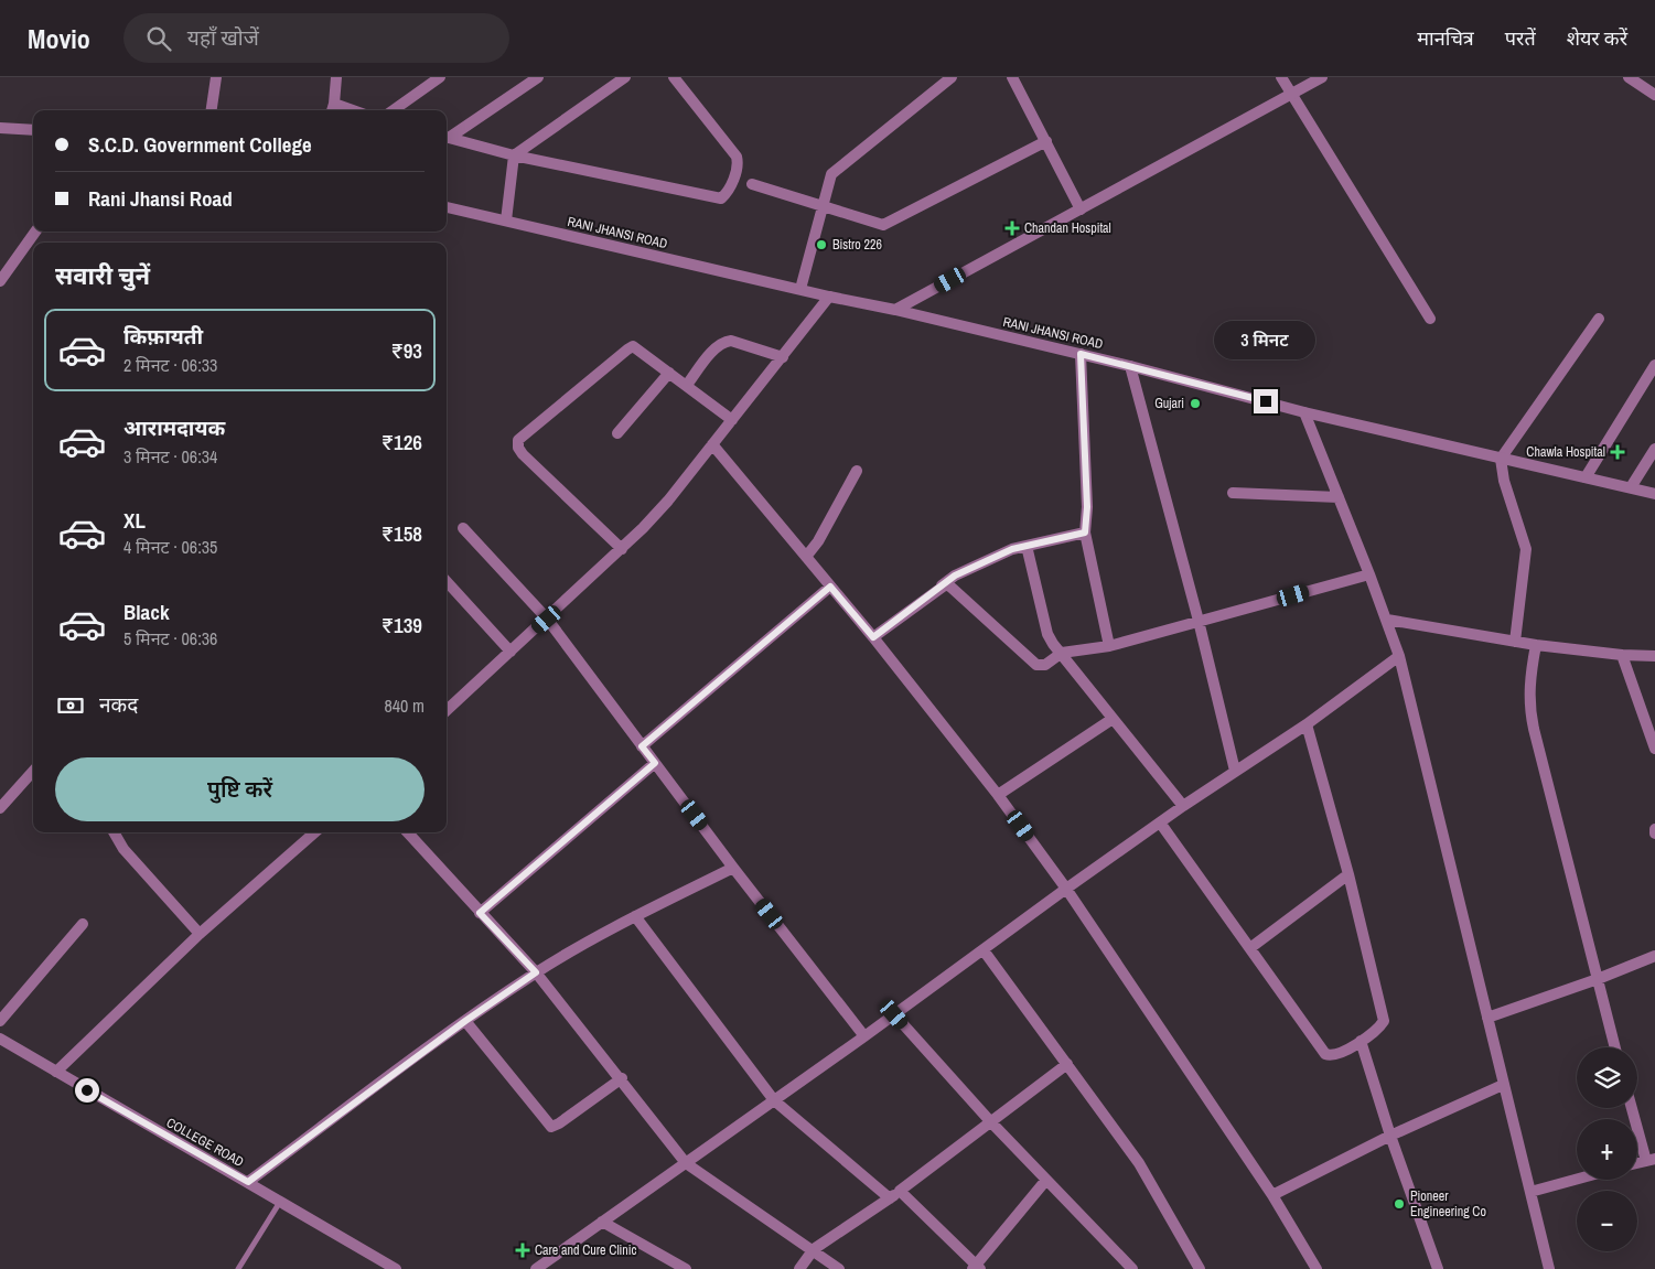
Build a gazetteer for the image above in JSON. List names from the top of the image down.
{
  "streets": {
    "street": ["RANI JHANSI ROAD", "COLLEGE ROAD"]
  },
  "places": {
    "health": ["Chandan Hospital", "Chawla Hospital", "Care and Cure Clinic"],
    "other": ["Bistro 226", "Gujari", "Pioneer Engineering Co"]
  },
  "page": {
    "header": "Movio",
    "search": "यहाँ खोजें",
    "nav": ["मानचित्र", "परतें", "शेयर करें"],
    "banner": ["S.C.D. Government College", "Rani Jhansi Road"],
    "heading": "सवारी चुनें",
    "list": [
      {
        "name": "किफ़ायती",
        "note": "2 मिनट · 06:33",
        "value": "₹93"
      },
      {
        "name": "आरामदायक",
        "note": "3 मिनट · 06:34",
        "value": "₹126"
      },
      {
        "name": "XL",
        "note": "4 मिनट · 06:35",
        "value": "₹158"
      },
      {
        "name": "Black",
        "note": "5 मिनट · 06:36",
        "value": "₹139"
      }
    ],
    "bubble": "3 मिनट",
    "pay": ["नकद", "840 m"],
    "buttons": "पुष्टि करें",
    "map_buttons": ["+", "−"]
  }
}
